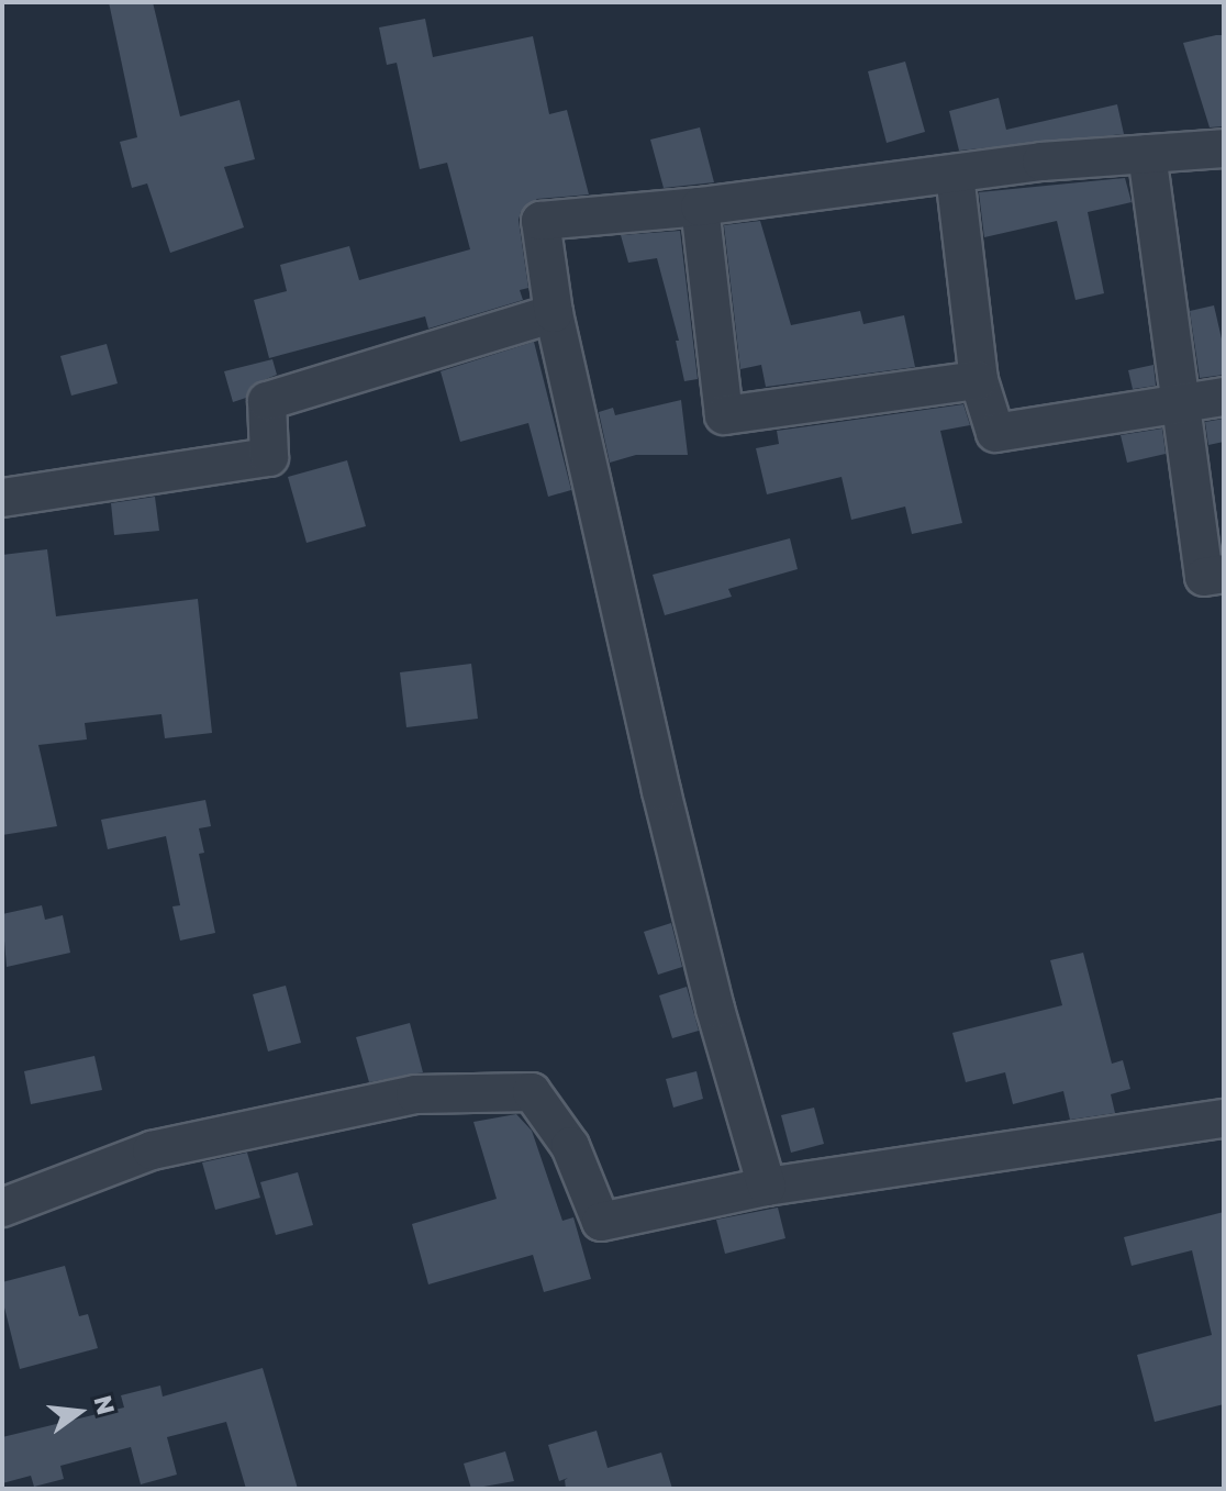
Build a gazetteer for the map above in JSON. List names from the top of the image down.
{
  "north": "right"
}
